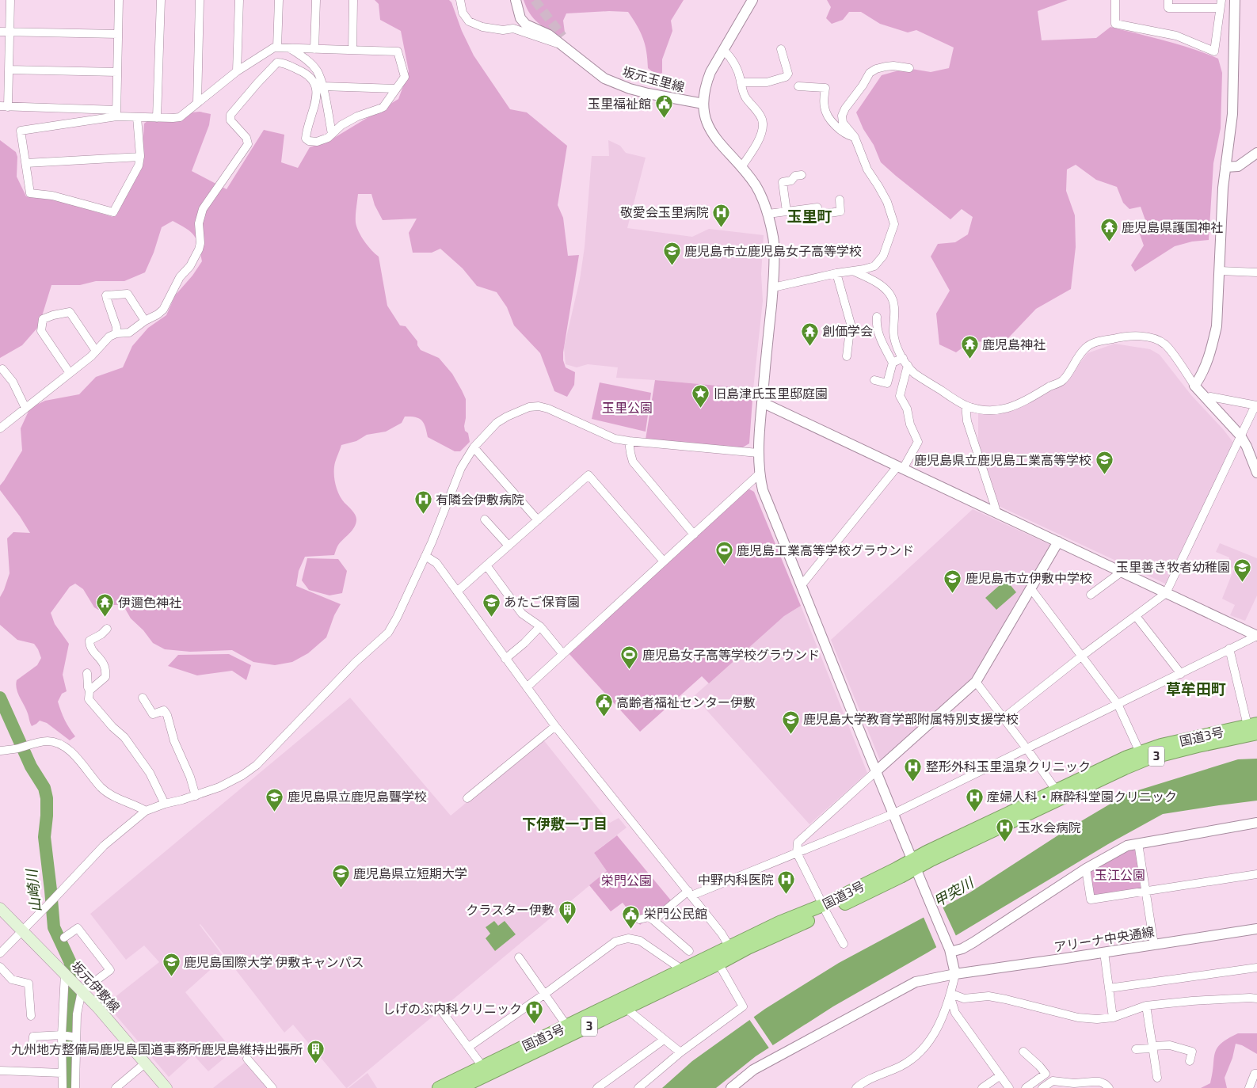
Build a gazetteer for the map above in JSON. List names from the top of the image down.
{
  "streets": {
    "highway": ["国道3号", "3"],
    "main road": ["坂元伊敷線"],
    "street": ["坂元玉里線", "アリーナ中央通線"]
  },
  "districts": ["玉里町", "草牟田町", "下伊敷一丁目"],
  "water": ["山崎川", "甲突川"],
  "parks": ["玉里公園", "玉江公園", "栄門公園"],
  "places": {
    "public building": ["玉里福祉館", "高齢者福祉センター伊敷", "栄門公民館"],
    "hospital": [
      "敬愛会玉里病院",
      "有隣会伊敷病院",
      "整形外科玉里温泉クリニック",
      "産婦人科・麻酔科堂園クリニック",
      "玉水会病院",
      "中野内科医院",
      "しげのぶ内科クリニック"
    ],
    "temple": [
      "鹿児島県護国神社",
      "創価学会",
      "鹿児島神社",
      "伊邇色神社"
    ],
    "school or university": [
      "鹿児島市立鹿児島女子高等学校",
      "鹿児島県立鹿児島工業高等学校",
      "玉里善き牧者幼稚園",
      "鹿児島市立伊敷中学校",
      "あたご保育園",
      "鹿児島大学教育学部附属特別支援学校",
      "鹿児島県立鹿児島聾学校",
      "鹿児島県立短期大学",
      "鹿児島国際大学 伊敷キャンパス"
    ],
    "place": ["旧島津氏玉里邸庭園"],
    "sports": ["鹿児島工業高等学校グラウンド", "鹿児島女子高等学校グラウンド"],
    "building": ["クラスター伊敷", "九州地方整備局鹿児島国道事務所鹿児島維持出張所"]
  }
}
